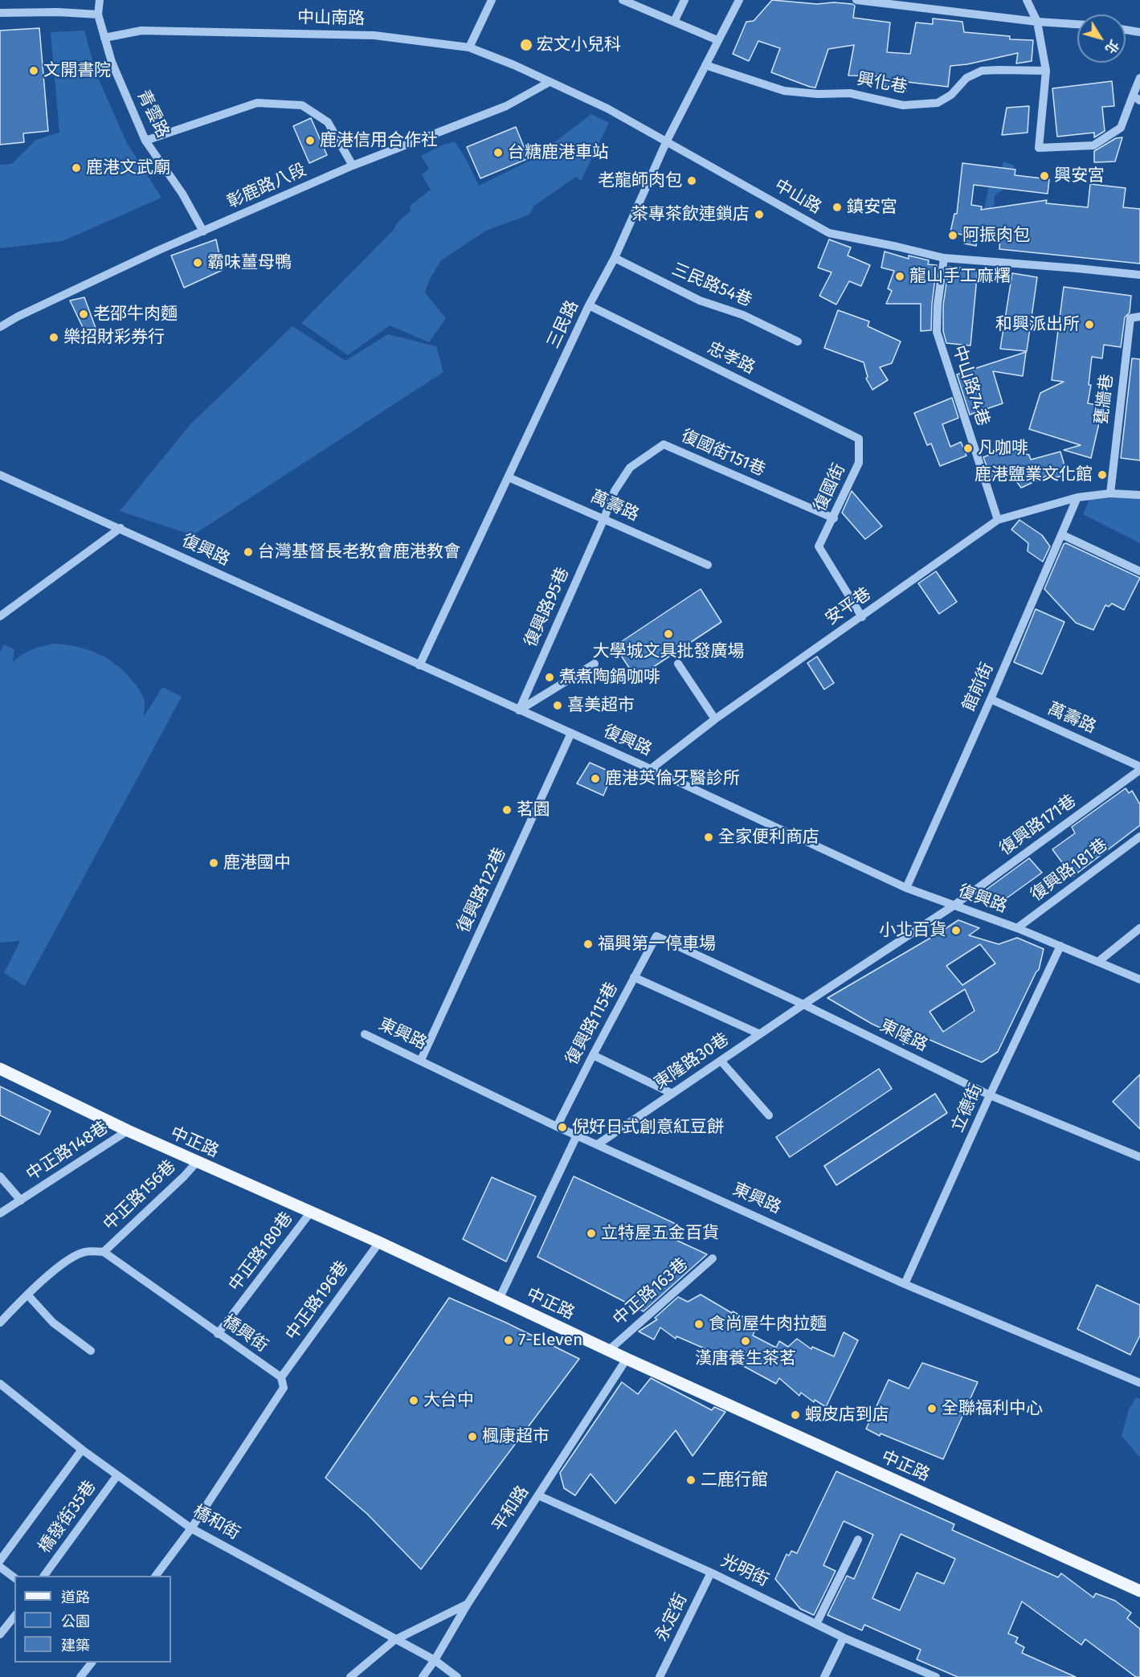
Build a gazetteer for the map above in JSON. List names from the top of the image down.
{
  "streets": {
    "main road": ["中正路"],
    "street": [
      "中山南路",
      "興化巷",
      "青雲路",
      "彰鹿路八段",
      "中山路",
      "三民路54巷",
      "三民路",
      "忠孝路",
      "中山路74巷",
      "甕牆巷",
      "復國街151巷",
      "復國街",
      "萬壽路",
      "復興路",
      "安平巷",
      "復興路95巷",
      "館前街",
      "復興路171巷",
      "復興路181巷",
      "復興路122巷",
      "復興路115巷",
      "東興路",
      "東隆路",
      "東隆路30巷",
      "立德街",
      "中正路148巷",
      "中正路156巷",
      "中正路180巷",
      "中正路163巷",
      "中正路196巷",
      "橋興街",
      "平和路",
      "橋發街35巷",
      "橋和街",
      "光明街",
      "永定街"
    ]
  },
  "crossings": [
    ["中山南路", "青雲路"],
    ["中山南路", "彰鹿路八段"],
    ["中山南路", "中山路"],
    ["興化巷", "三民路"],
    ["青雲路", "彰鹿路八段"],
    ["彰鹿路八段", "中山路"],
    ["中山路", "三民路"],
    ["中山路", "中山路74巷"],
    ["三民路54巷", "三民路"],
    ["三民路", "忠孝路"],
    ["三民路", "萬壽路"],
    ["三民路", "復興路"],
    ["忠孝路", "復國街"],
    ["中山路74巷", "安平巷"],
    ["甕牆巷", "安平巷"],
    ["復國街151巷", "復國街"],
    ["復國街151巷", "萬壽路"],
    ["復國街151巷", "復興路95巷"],
    ["復國街", "安平巷"],
    ["萬壽路", "復興路95巷"],
    ["萬壽路", "館前街"],
    ["萬壽路", "復興路171巷"],
    ["復興路", "安平巷"],
    ["復興路", "復興路95巷"],
    ["復興路", "館前街"],
    ["復興路", "復興路171巷"],
    ["復興路", "復興路181巷"],
    ["復興路", "復興路122巷"],
    ["復興路", "立德街"],
    ["安平巷", "館前街"],
    ["復興路171巷", "東隆路"],
    ["復興路171巷", "東隆路30巷"],
    ["復興路122巷", "東興路"],
    ["復興路115巷", "東興路"],
    ["復興路115巷", "東隆路"],
    ["東興路", "東隆路30巷"],
    ["東興路", "立德街"],
    ["東隆路", "東隆路30巷"],
    ["東隆路", "立德街"],
    ["中正路", "中正路148巷"],
    ["中正路", "中正路156巷"],
    ["中正路", "中正路180巷"],
    ["中正路", "中正路163巷"],
    ["中正路", "中正路196巷"],
    ["中正路", "平和路"],
    ["中正路156巷", "橋興街"],
    ["中正路180巷", "橋興街"],
    ["中正路196巷", "橋興街"],
    ["平和路", "橋和街"],
    ["平和路", "光明街"],
    ["橋發街35巷", "橋和街"],
    ["光明街", "永定街"]
  ],
  "places": [
    "宏文小兒科",
    "文開書院",
    "鹿港信用合作社",
    "台糖鹿港車站",
    "鹿港文武廟",
    "興安宮",
    "老龍師肉包",
    "鎮安宮",
    "茶專茶飲連鎖店",
    "阿振肉包",
    "霸味薑母鴨",
    "龍山手工麻糬",
    "老邵牛肉麵",
    "和興派出所",
    "樂招財彩券行",
    "凡咖啡",
    "鹿港鹽業文化館",
    "台灣基督長老教會鹿港教會",
    "大學城文具批發廣場",
    "煮煮陶鍋咖啡",
    "喜美超市",
    "鹿港英倫牙醫診所",
    "茗園",
    "全家便利商店",
    "鹿港國中",
    "小北百貨",
    "福興第一停車場",
    "倪好日式創意紅豆餅",
    "立特屋五金百貨",
    "食尚屋牛肉拉麵",
    "7-Eleven",
    "漢唐養生茶茗",
    "大台中",
    "全聯福利中心",
    "蝦皮店到店",
    "楓康超市",
    "二鹿行館"
  ],
  "legend": ["道路", "公園", "建築"],
  "north": "bottom right"
}
